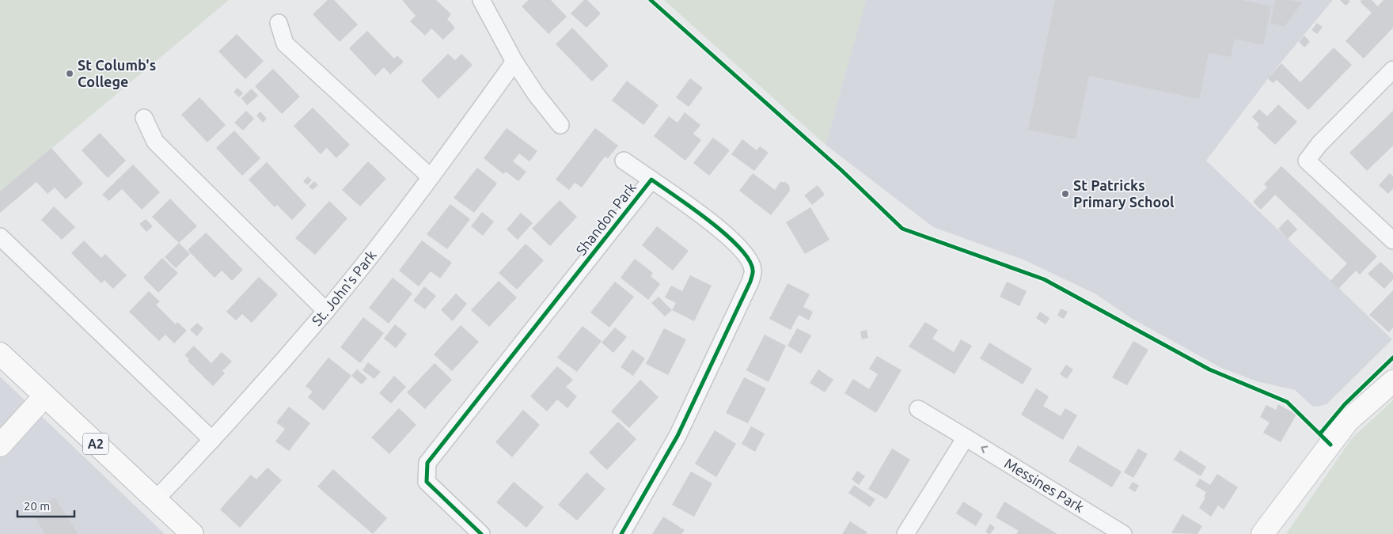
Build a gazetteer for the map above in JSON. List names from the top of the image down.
{
  "streets": {
    "main road": ["A2"],
    "street": ["Shandon Park", "St. John's Park", "Messines Park"]
  },
  "crossings": [
    ["St. John's Park", "A2"]
  ],
  "one_way": ["Messines Park"],
  "places": ["St Columb's College", "St Patricks Primary School"],
  "scale_bar": "20 m"
}
